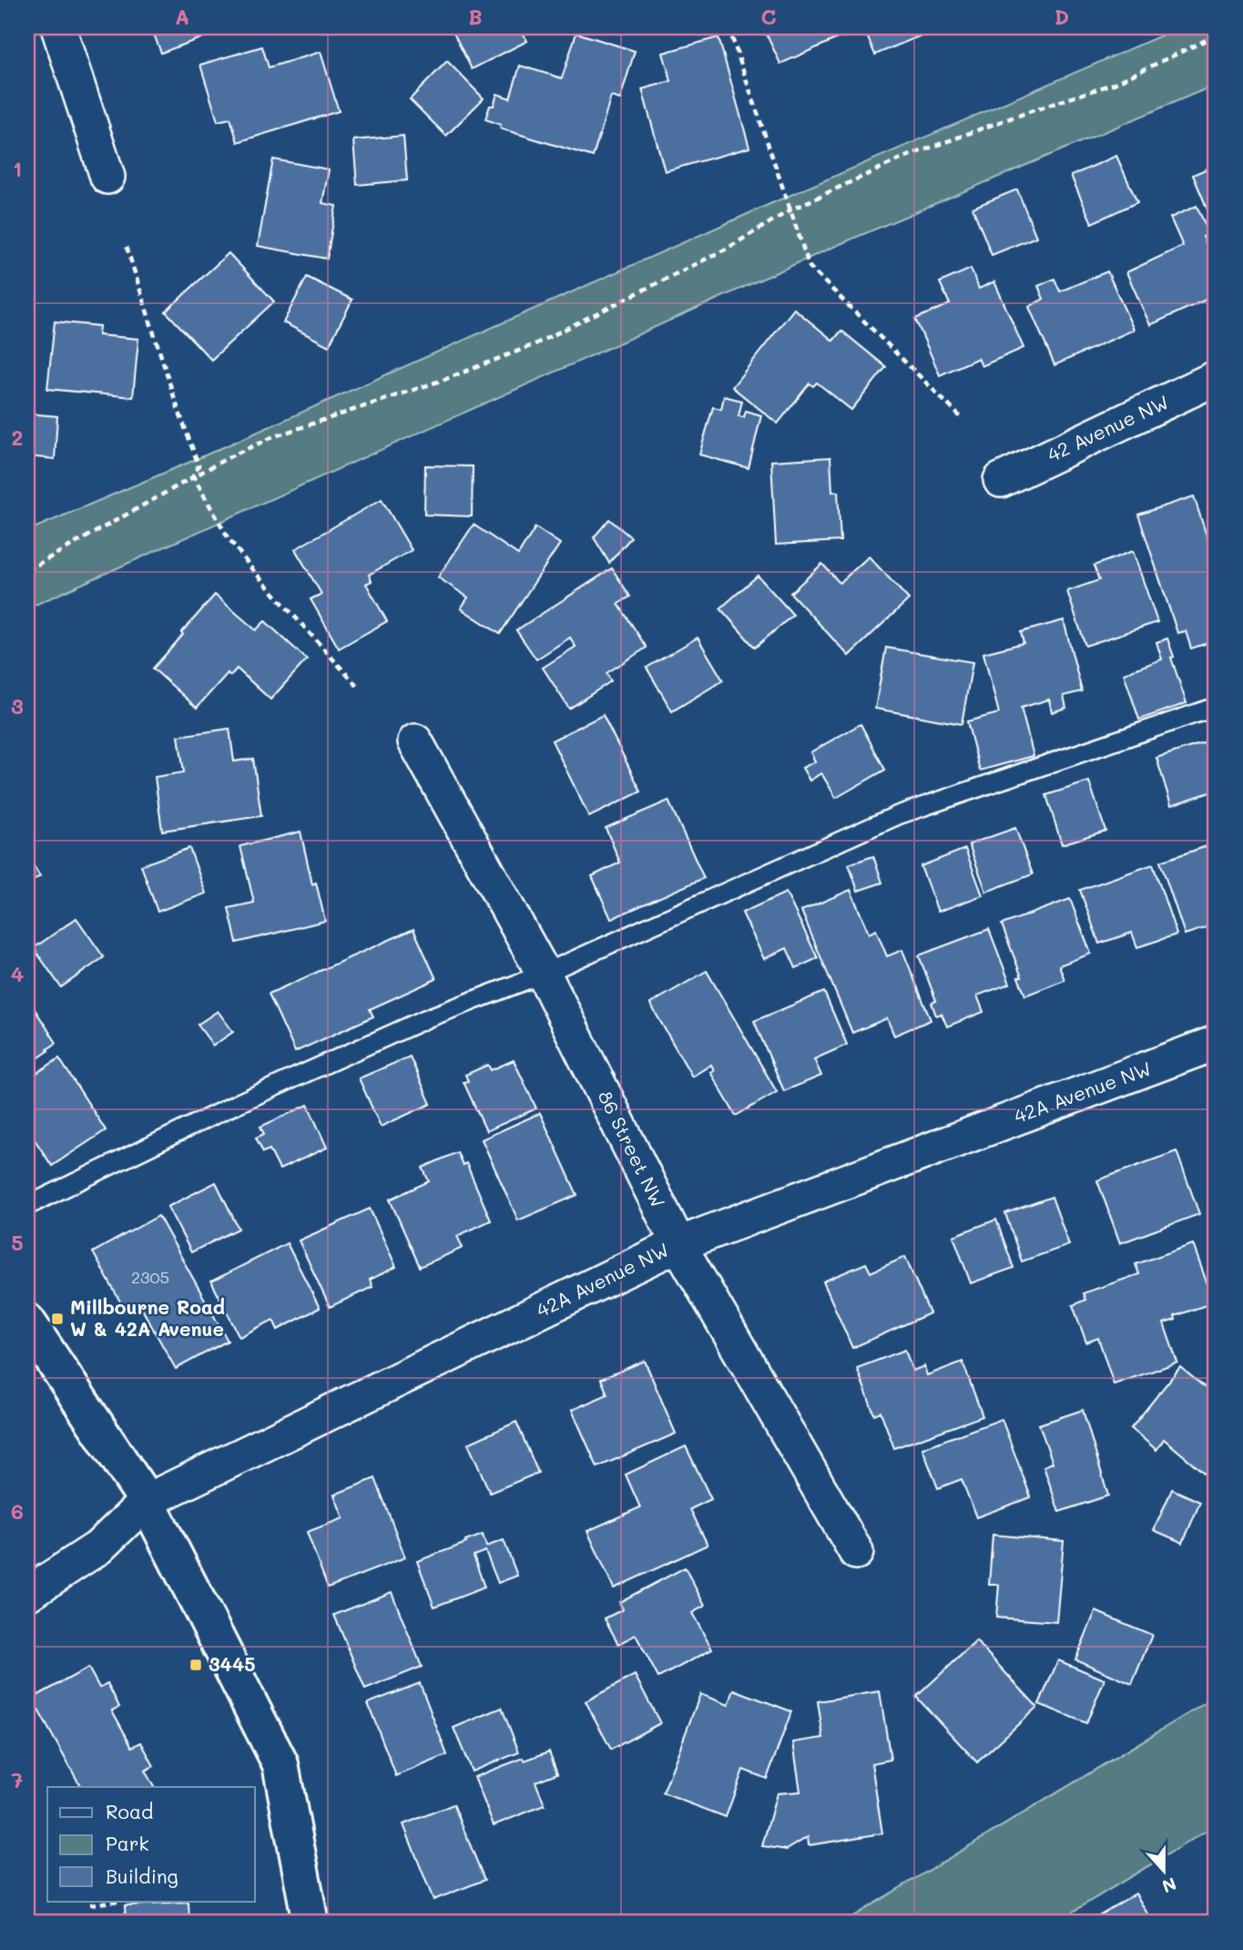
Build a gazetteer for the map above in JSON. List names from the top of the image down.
{
  "streets": {
    "street": ["42 Avenue NW", "42A Avenue NW", "86 Street NW"]
  },
  "crossings": [
    ["42A Avenue NW", "86 Street NW"]
  ],
  "places": {
    "transit": ["Millbourne Road W & 42A Avenue", "3445"]
  },
  "house_numbers": ["2305"],
  "legend": ["Road", "Park", "Building"],
  "north": "bottom",
  "grid": {
    "columns": [
      "A",
      "B",
      "C",
      "D"
    ],
    "rows": [
      "1",
      "2",
      "3",
      "4",
      "5",
      "6",
      "7"
    ]
  }
}
